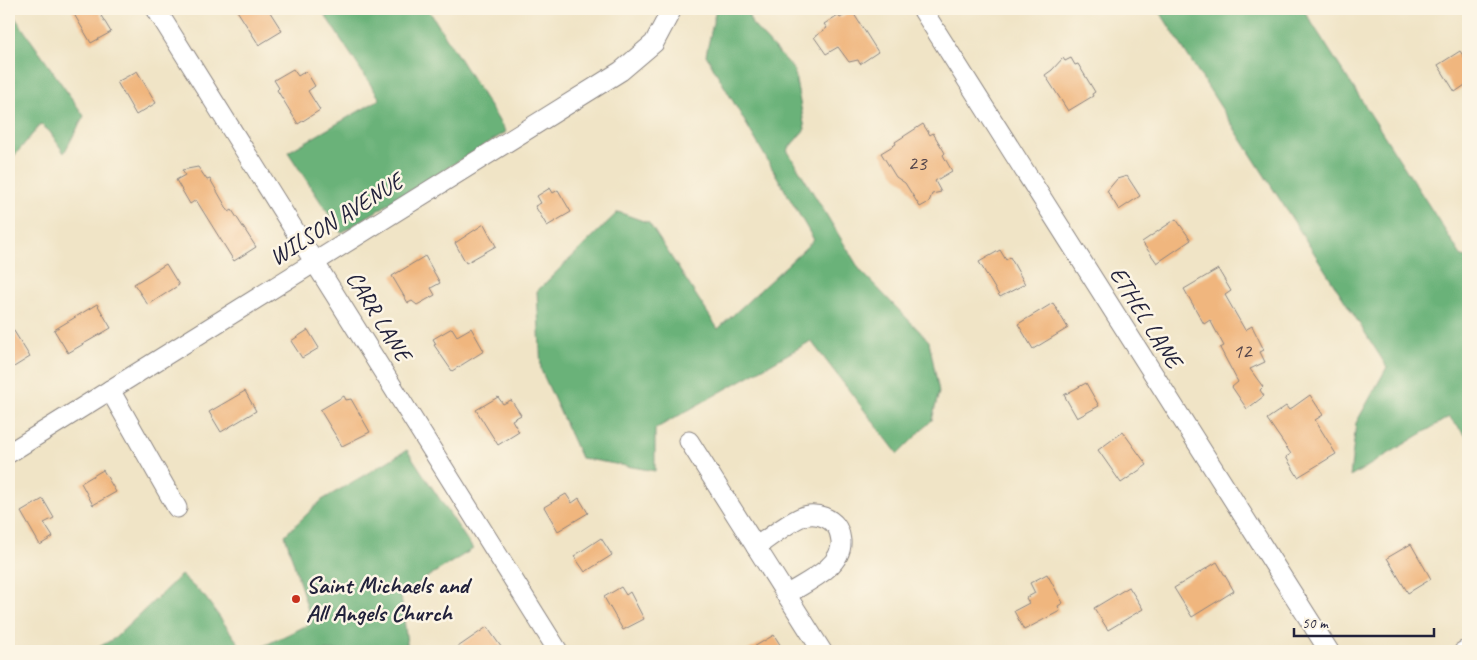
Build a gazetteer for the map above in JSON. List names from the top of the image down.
{
  "streets": {
    "street": ["WILSON AVENUE", "CARR LANE", "ETHEL LANE"]
  },
  "crossings": [
    ["WILSON AVENUE", "CARR LANE"]
  ],
  "places": ["Saint Michaels and All Angels Church"],
  "house_numbers": ["23", "12"],
  "scale_bar": "50 m"
}
